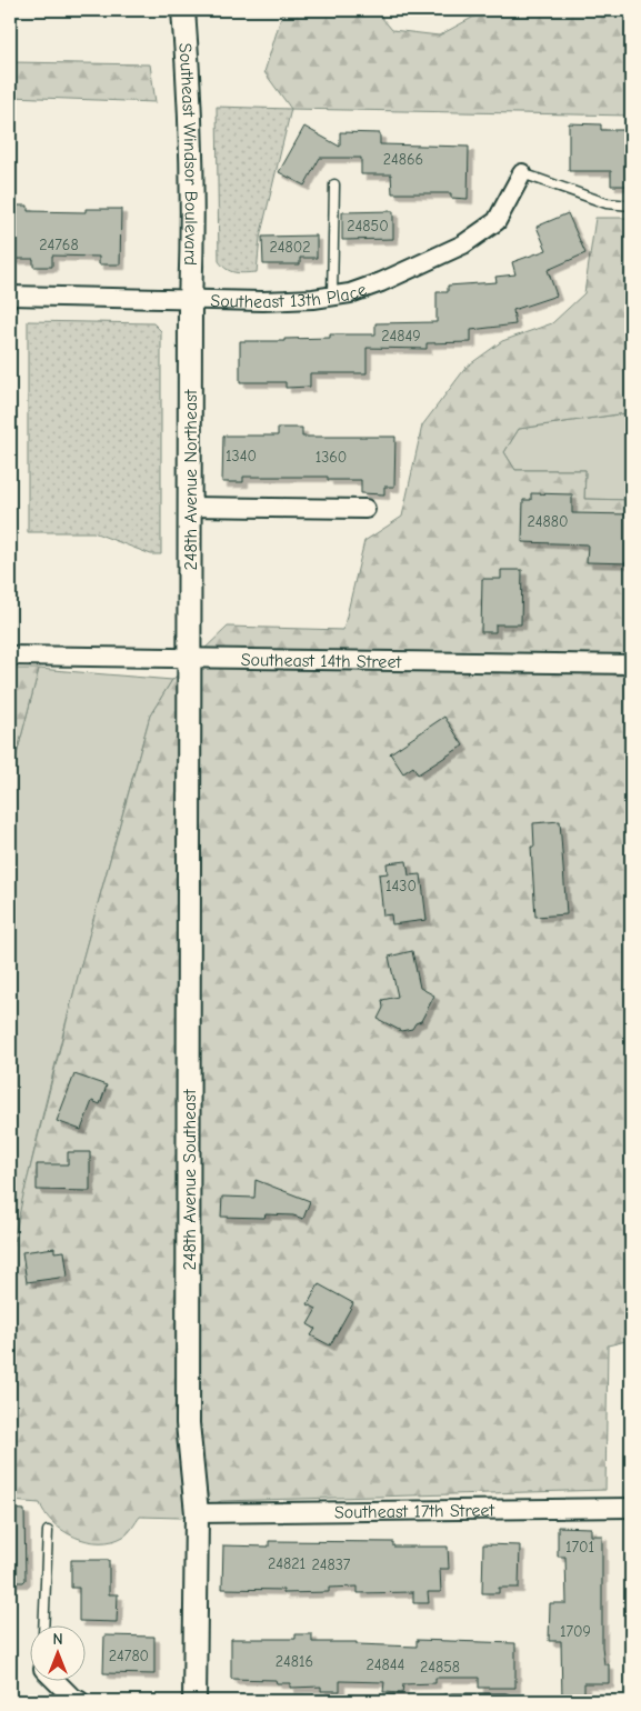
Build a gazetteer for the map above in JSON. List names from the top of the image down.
{
  "streets": {
    "street": [
      "Southeast Windsor Boulevard",
      "Southeast 13th Place",
      "248th Avenue Northeast",
      "Southeast 14th Street",
      "248th Avenue Southeast",
      "Southeast 17th Street"
    ]
  },
  "crossings": [
    ["Southeast Windsor Boulevard", "Southeast 13th Place"],
    ["Southeast Windsor Boulevard", "248th Avenue Northeast"],
    ["Southeast 13th Place", "248th Avenue Northeast"],
    ["248th Avenue Northeast", "Southeast 14th Street"],
    ["248th Avenue Northeast", "248th Avenue Southeast"],
    ["Southeast 14th Street", "248th Avenue Southeast"],
    ["248th Avenue Southeast", "Southeast 17th Street"]
  ],
  "house_numbers": [
    "24866",
    "24850",
    "24768",
    "24802",
    "24849",
    "1340",
    "1360",
    "24880",
    "1430",
    "1701",
    "24821",
    "24837",
    "1709",
    "24780",
    "24816",
    "24844",
    "24858"
  ],
  "north": "top"
}
